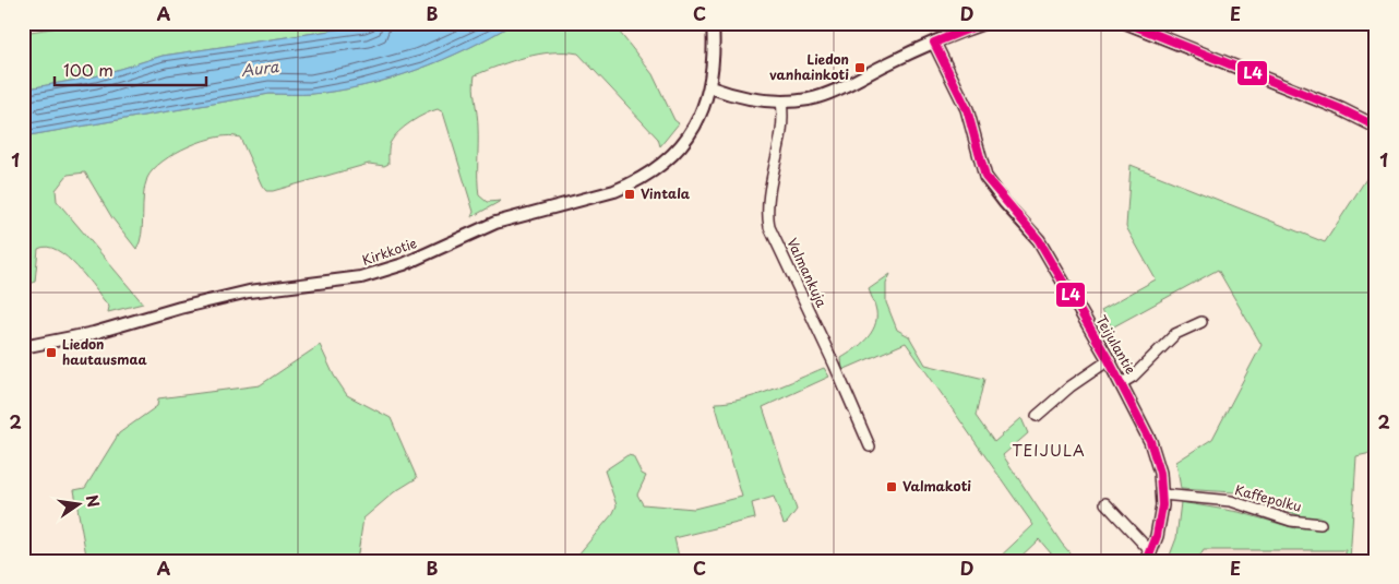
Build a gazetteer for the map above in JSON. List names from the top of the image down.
{
  "streets": {
    "street": [
      "Kirkkotie",
      "Valmankuja",
      "Teijulantie",
      "Kaffepolku"
    ]
  },
  "crossings": [
    ["Teijulantie", "Kaffepolku"]
  ],
  "districts": ["TEIJULA"],
  "water": ["Aura"],
  "places": {
    "transit": [
      "Liedon vanhainkoti",
      "Vintala",
      "Liedon hautausmaa",
      "Valmakoti"
    ]
  },
  "lines": ["transit line L4"],
  "scale_bar": "100 m",
  "north": "right",
  "grid": {
    "columns": [
      "A",
      "B",
      "C",
      "D",
      "E"
    ],
    "rows": ["1", "2"]
  }
}
